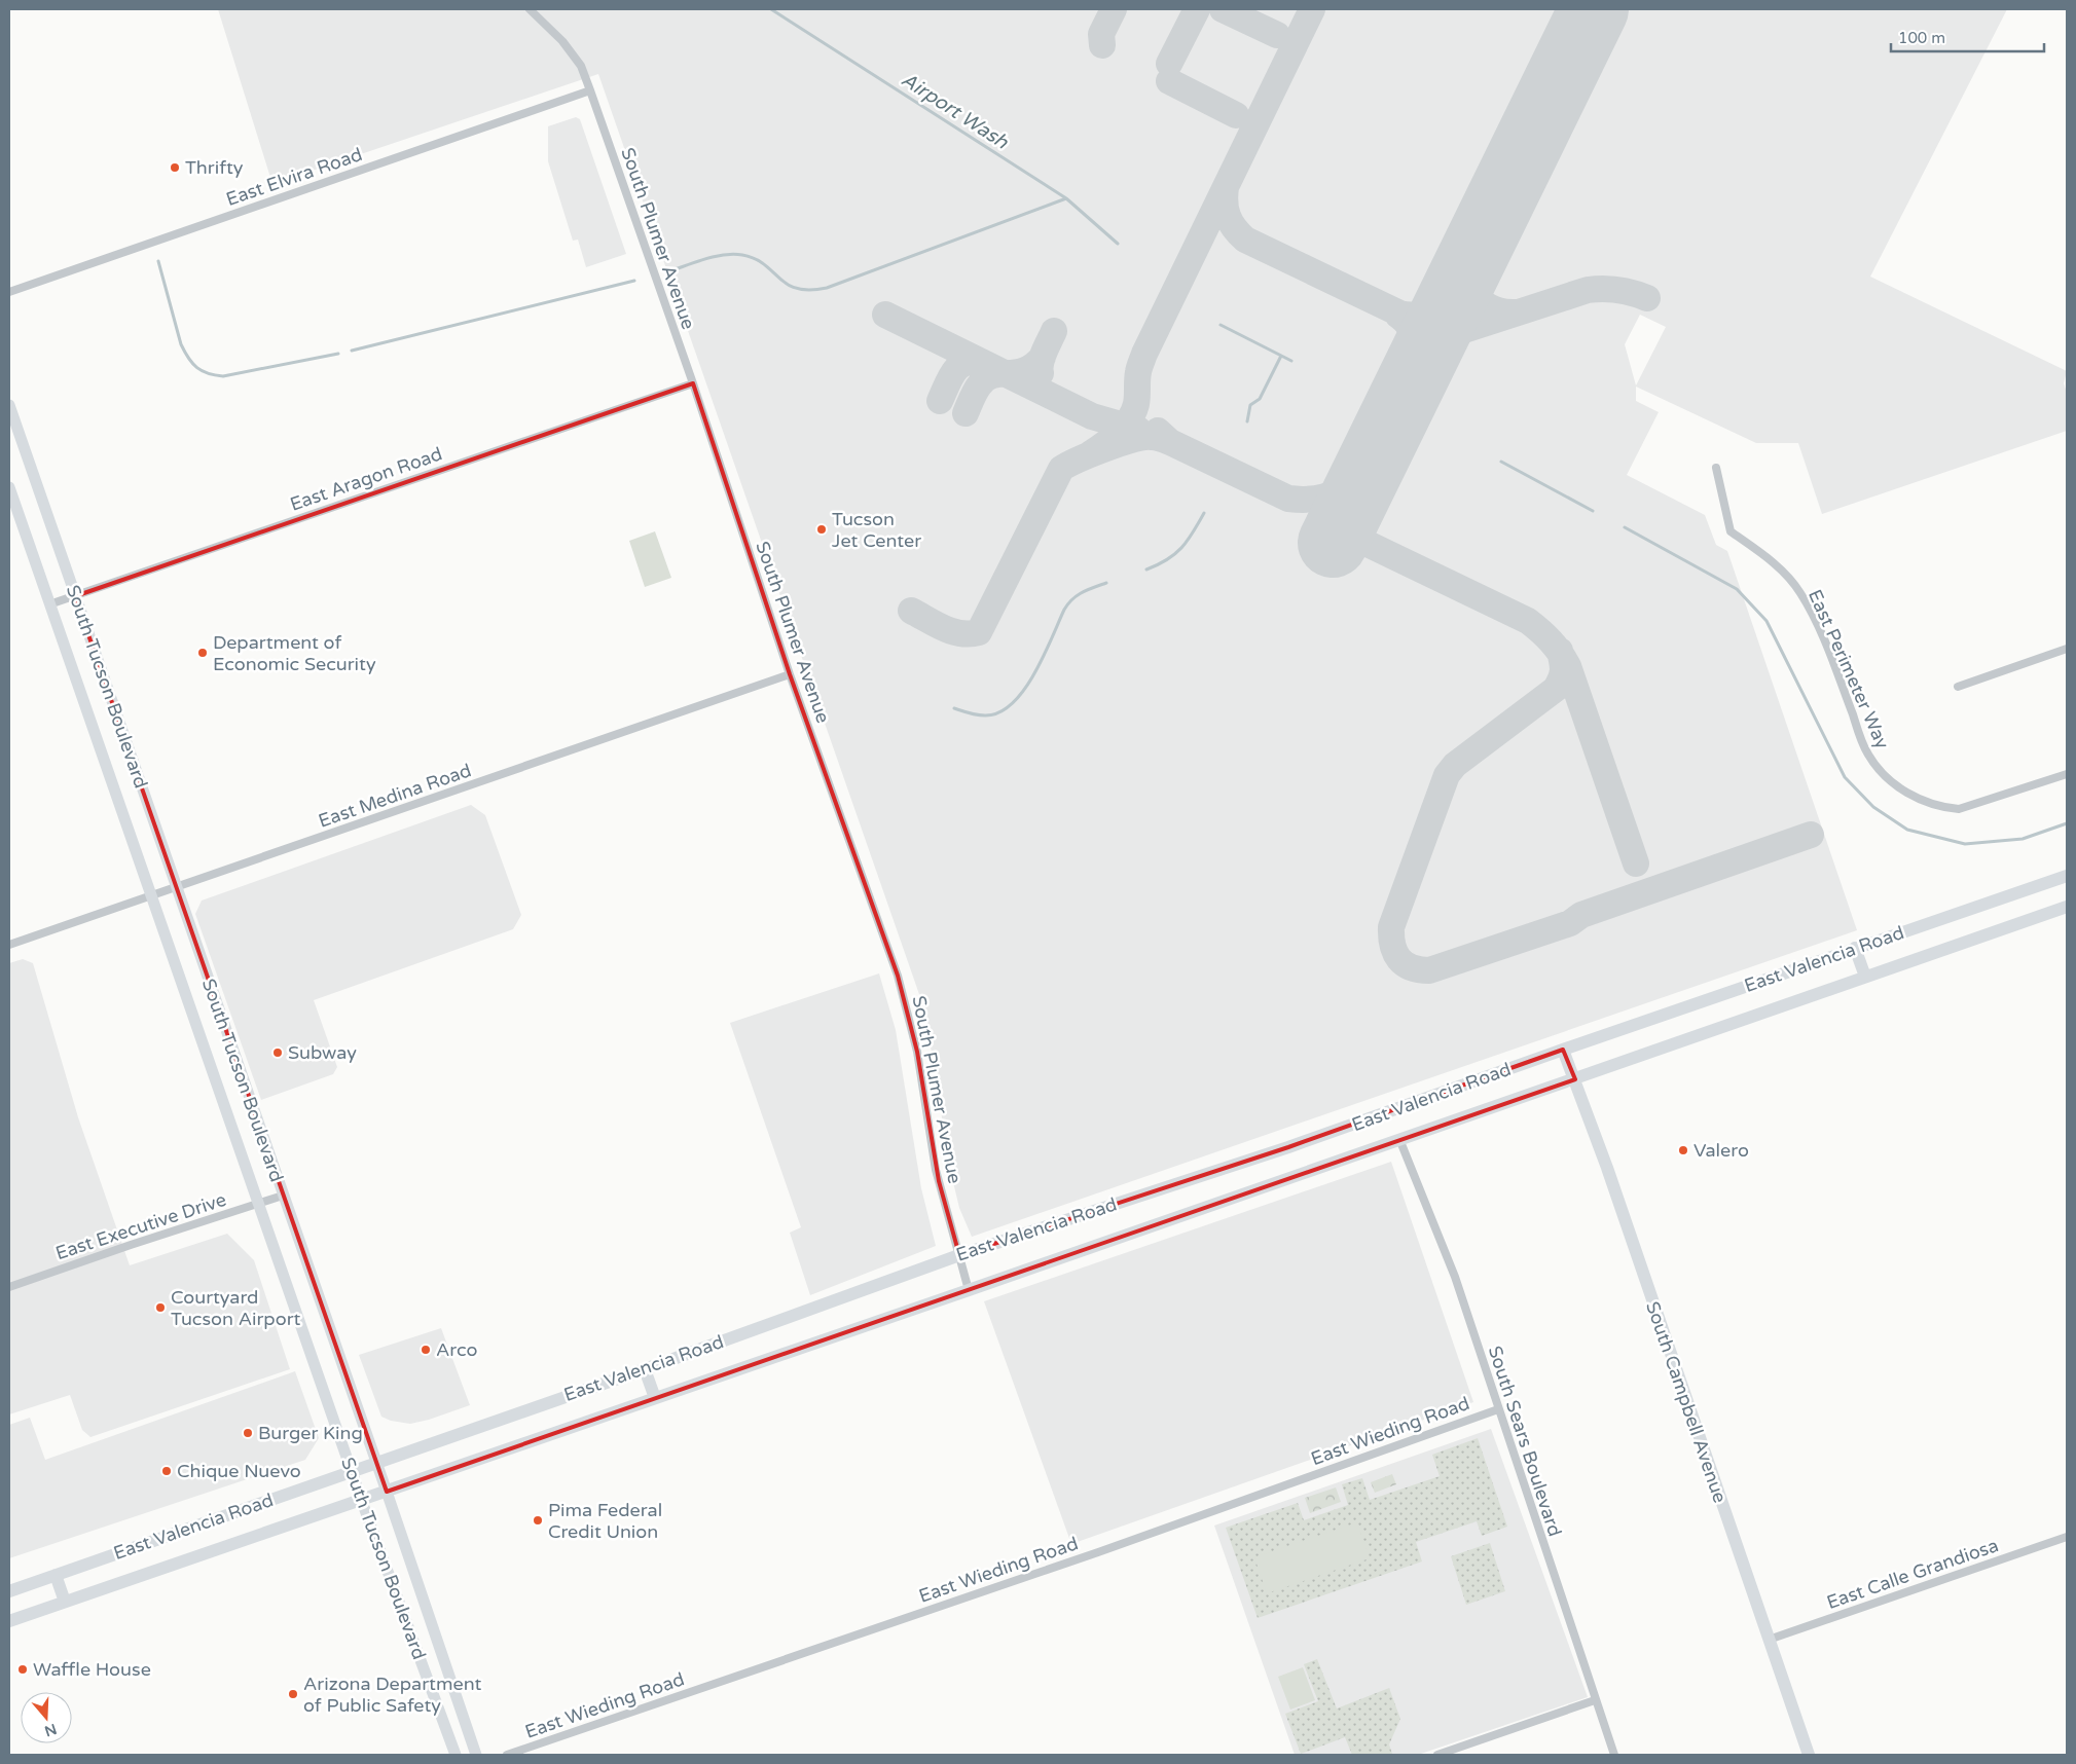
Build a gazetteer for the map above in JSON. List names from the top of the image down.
{
  "streets": {
    "main road": ["South Tucson Boulevard", "East Valencia Road", "South Campbell Avenue"],
    "street": [
      "East Elvira Road",
      "South Plumer Avenue",
      "East Aragon Road",
      "East Perimeter Way",
      "East Medina Road",
      "East Executive Drive",
      "East Wieding Road",
      "South Sears Boulevard",
      "East Calle Grandiosa"
    ]
  },
  "crossings": [
    ["East Elvira Road", "South Plumer Avenue"],
    ["South Plumer Avenue", "East Aragon Road"],
    ["South Plumer Avenue", "East Medina Road"],
    ["South Plumer Avenue", "East Valencia Road"],
    ["East Aragon Road", "South Tucson Boulevard"],
    ["South Tucson Boulevard", "East Medina Road"],
    ["South Tucson Boulevard", "East Valencia Road"],
    ["South Tucson Boulevard", "East Executive Drive"],
    ["East Valencia Road", "South Campbell Avenue"],
    ["East Valencia Road", "South Sears Boulevard"],
    ["South Campbell Avenue", "East Calle Grandiosa"],
    ["East Wieding Road", "South Sears Boulevard"]
  ],
  "water": ["Airport Wash"],
  "places": [
    "Thrifty",
    "Tucson Jet Center",
    "Department of Economic Security",
    "Subway",
    "Valero",
    "Courtyard Tucson Airport",
    "Arco",
    "Burger King",
    "Chique Nuevo",
    "Pima Federal Credit Union",
    "Waffle House",
    "Arizona Department of Public Safety"
  ],
  "scale_bar": "100 m",
  "north": "bottom"
}
